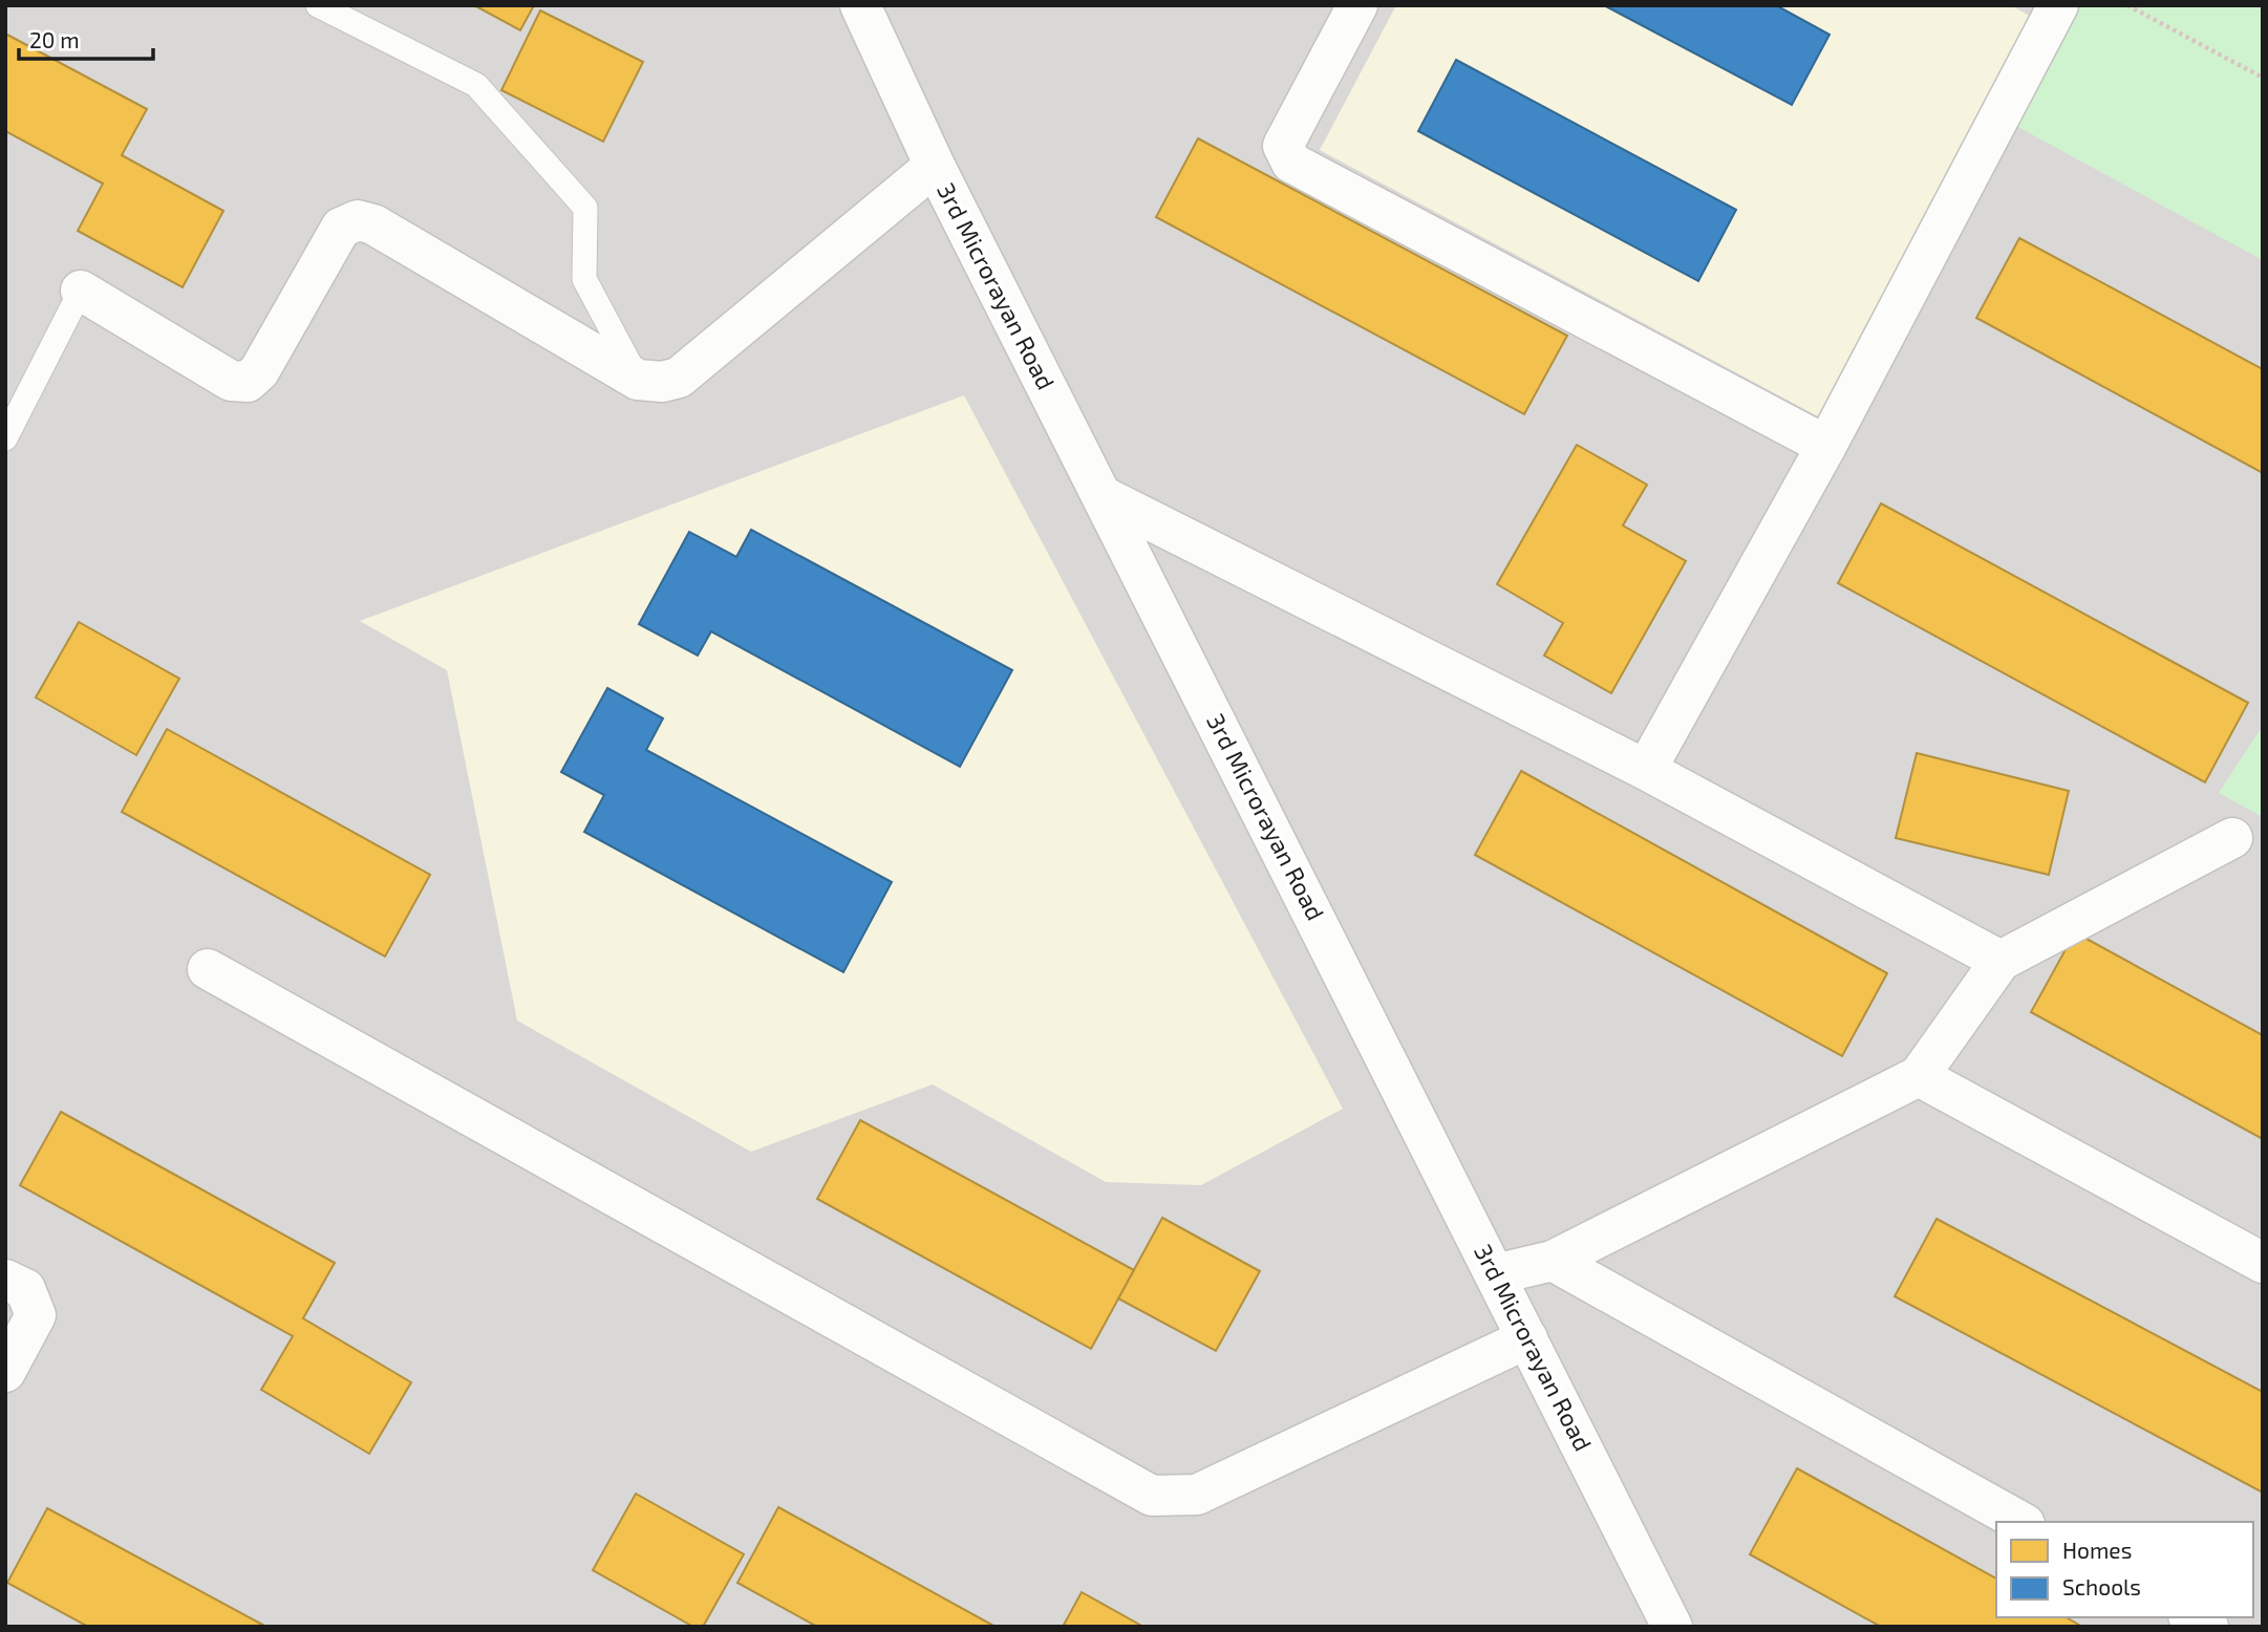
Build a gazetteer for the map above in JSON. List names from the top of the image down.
{
  "streets": {
    "street": ["3rd Microrayan Road"]
  },
  "legend": ["Homes", "Schools"],
  "scale_bar": "20 m"
}
